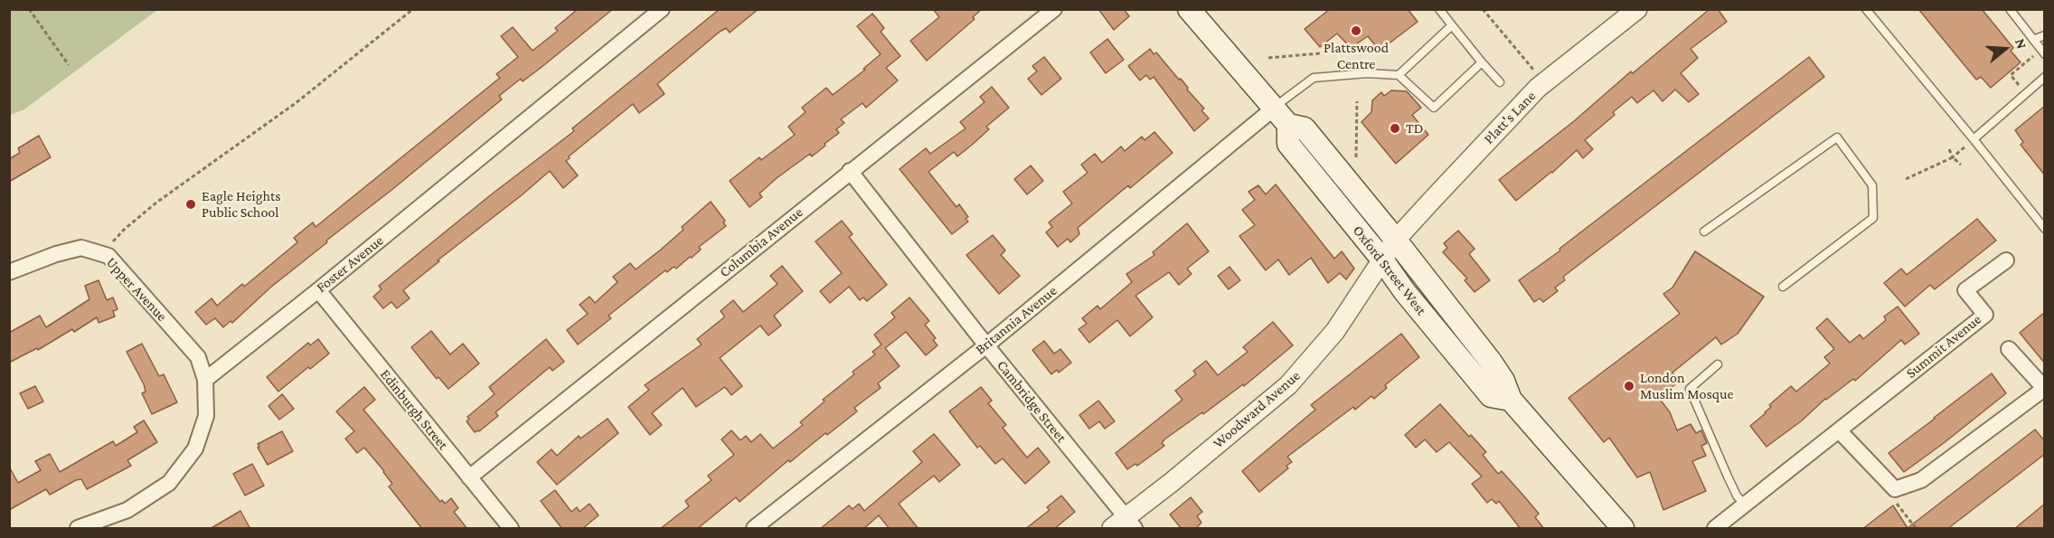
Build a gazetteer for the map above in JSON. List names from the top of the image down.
{
  "streets": {
    "main road": ["Oxford Street West"],
    "street": [
      "Platt's Lane",
      "Columbia Avenue",
      "Foster Avenue",
      "Upper Avenue",
      "Britannia Avenue",
      "Summit Avenue",
      "Cambridge Street",
      "Edinburgh Street",
      "Woodward Avenue"
    ]
  },
  "crossings": [
    ["Platt's Lane", "Oxford Street West"],
    ["Platt's Lane", "Woodward Avenue"],
    ["Columbia Avenue", "Cambridge Street"],
    ["Columbia Avenue", "Edinburgh Street"],
    ["Foster Avenue", "Upper Avenue"],
    ["Foster Avenue", "Edinburgh Street"],
    ["Oxford Street West", "Britannia Avenue"],
    ["Oxford Street West", "Woodward Avenue"],
    ["Britannia Avenue", "Cambridge Street"],
    ["Cambridge Street", "Woodward Avenue"]
  ],
  "places": [
    "Plattswood Centre",
    "TD",
    "Eagle Heights Public School",
    "London Muslim Mosque"
  ],
  "north": "right"
}
